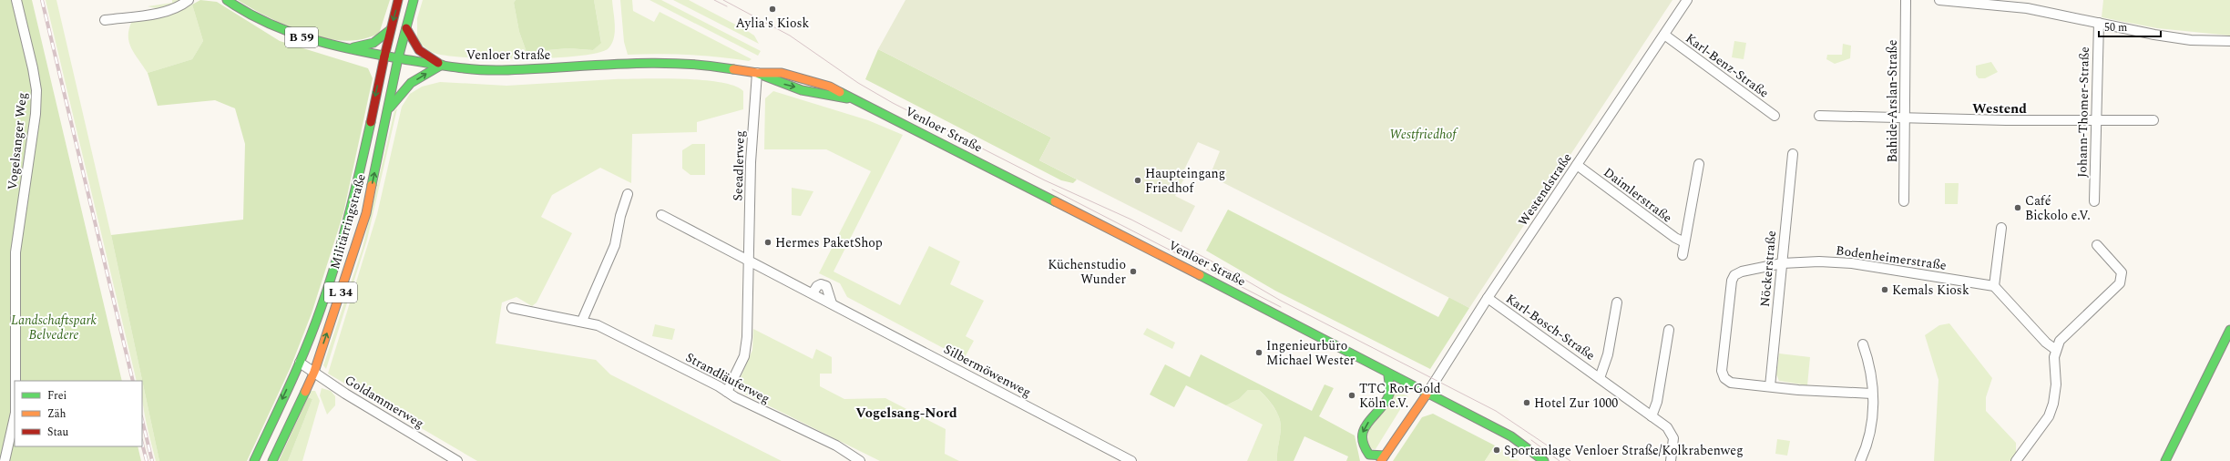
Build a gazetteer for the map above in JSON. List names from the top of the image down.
{
  "streets": {
    "main road": [
      "B 59",
      "Venloer Straße",
      "Militärringstraße",
      "L 34"
    ],
    "street": [
      "Karl-Benz-Straße",
      "Bahide-Arslan-Straße",
      "Johann-Thomer-Straße",
      "Vogelsanger Weg",
      "Seeadlerweg",
      "Westendstraße",
      "Daimlerstraße",
      "Bodenheimerstraße",
      "Nöckerstraße",
      "Karl-Bosch-Straße",
      "Silbermöwenweg",
      "Strandläuferweg",
      "Goldammerweg"
    ]
  },
  "crossings": [
    ["Venloer Straße", "Seeadlerweg"],
    ["Venloer Straße", "Westendstraße"],
    ["Venloer Straße", "Militärringstraße"],
    ["Venloer Straße", "L 34"],
    ["Karl-Benz-Straße", "Westendstraße"],
    ["Seeadlerweg", "Silbermöwenweg"],
    ["Seeadlerweg", "Strandläuferweg"],
    ["Westendstraße", "Daimlerstraße"],
    ["Westendstraße", "Karl-Bosch-Straße"],
    ["Militärringstraße", "L 34"],
    ["Militärringstraße", "Goldammerweg"],
    ["Bodenheimerstraße", "Nöckerstraße"]
  ],
  "districts": ["Westend", "Vogelsang-Nord"],
  "parks": ["Westfriedhof", "Landschaftspark Belvedere"],
  "places": [
    "Aylia's Kiosk",
    "Haupteingang Friedhof",
    "Café Bickolo e.V.",
    "Hermes PaketShop",
    "Küchenstudio Wunder",
    "Kemals Kiosk",
    "Ingenieurbüro Michael Wester",
    "TTC Rot-Gold Köln e.V.",
    "Hotel Zur 1000",
    "Sportanlage Venloer Straße/Kolkrabenweg"
  ],
  "legend": ["Frei", "Zäh", "Stau"],
  "scale_bar": "50 m"
}
